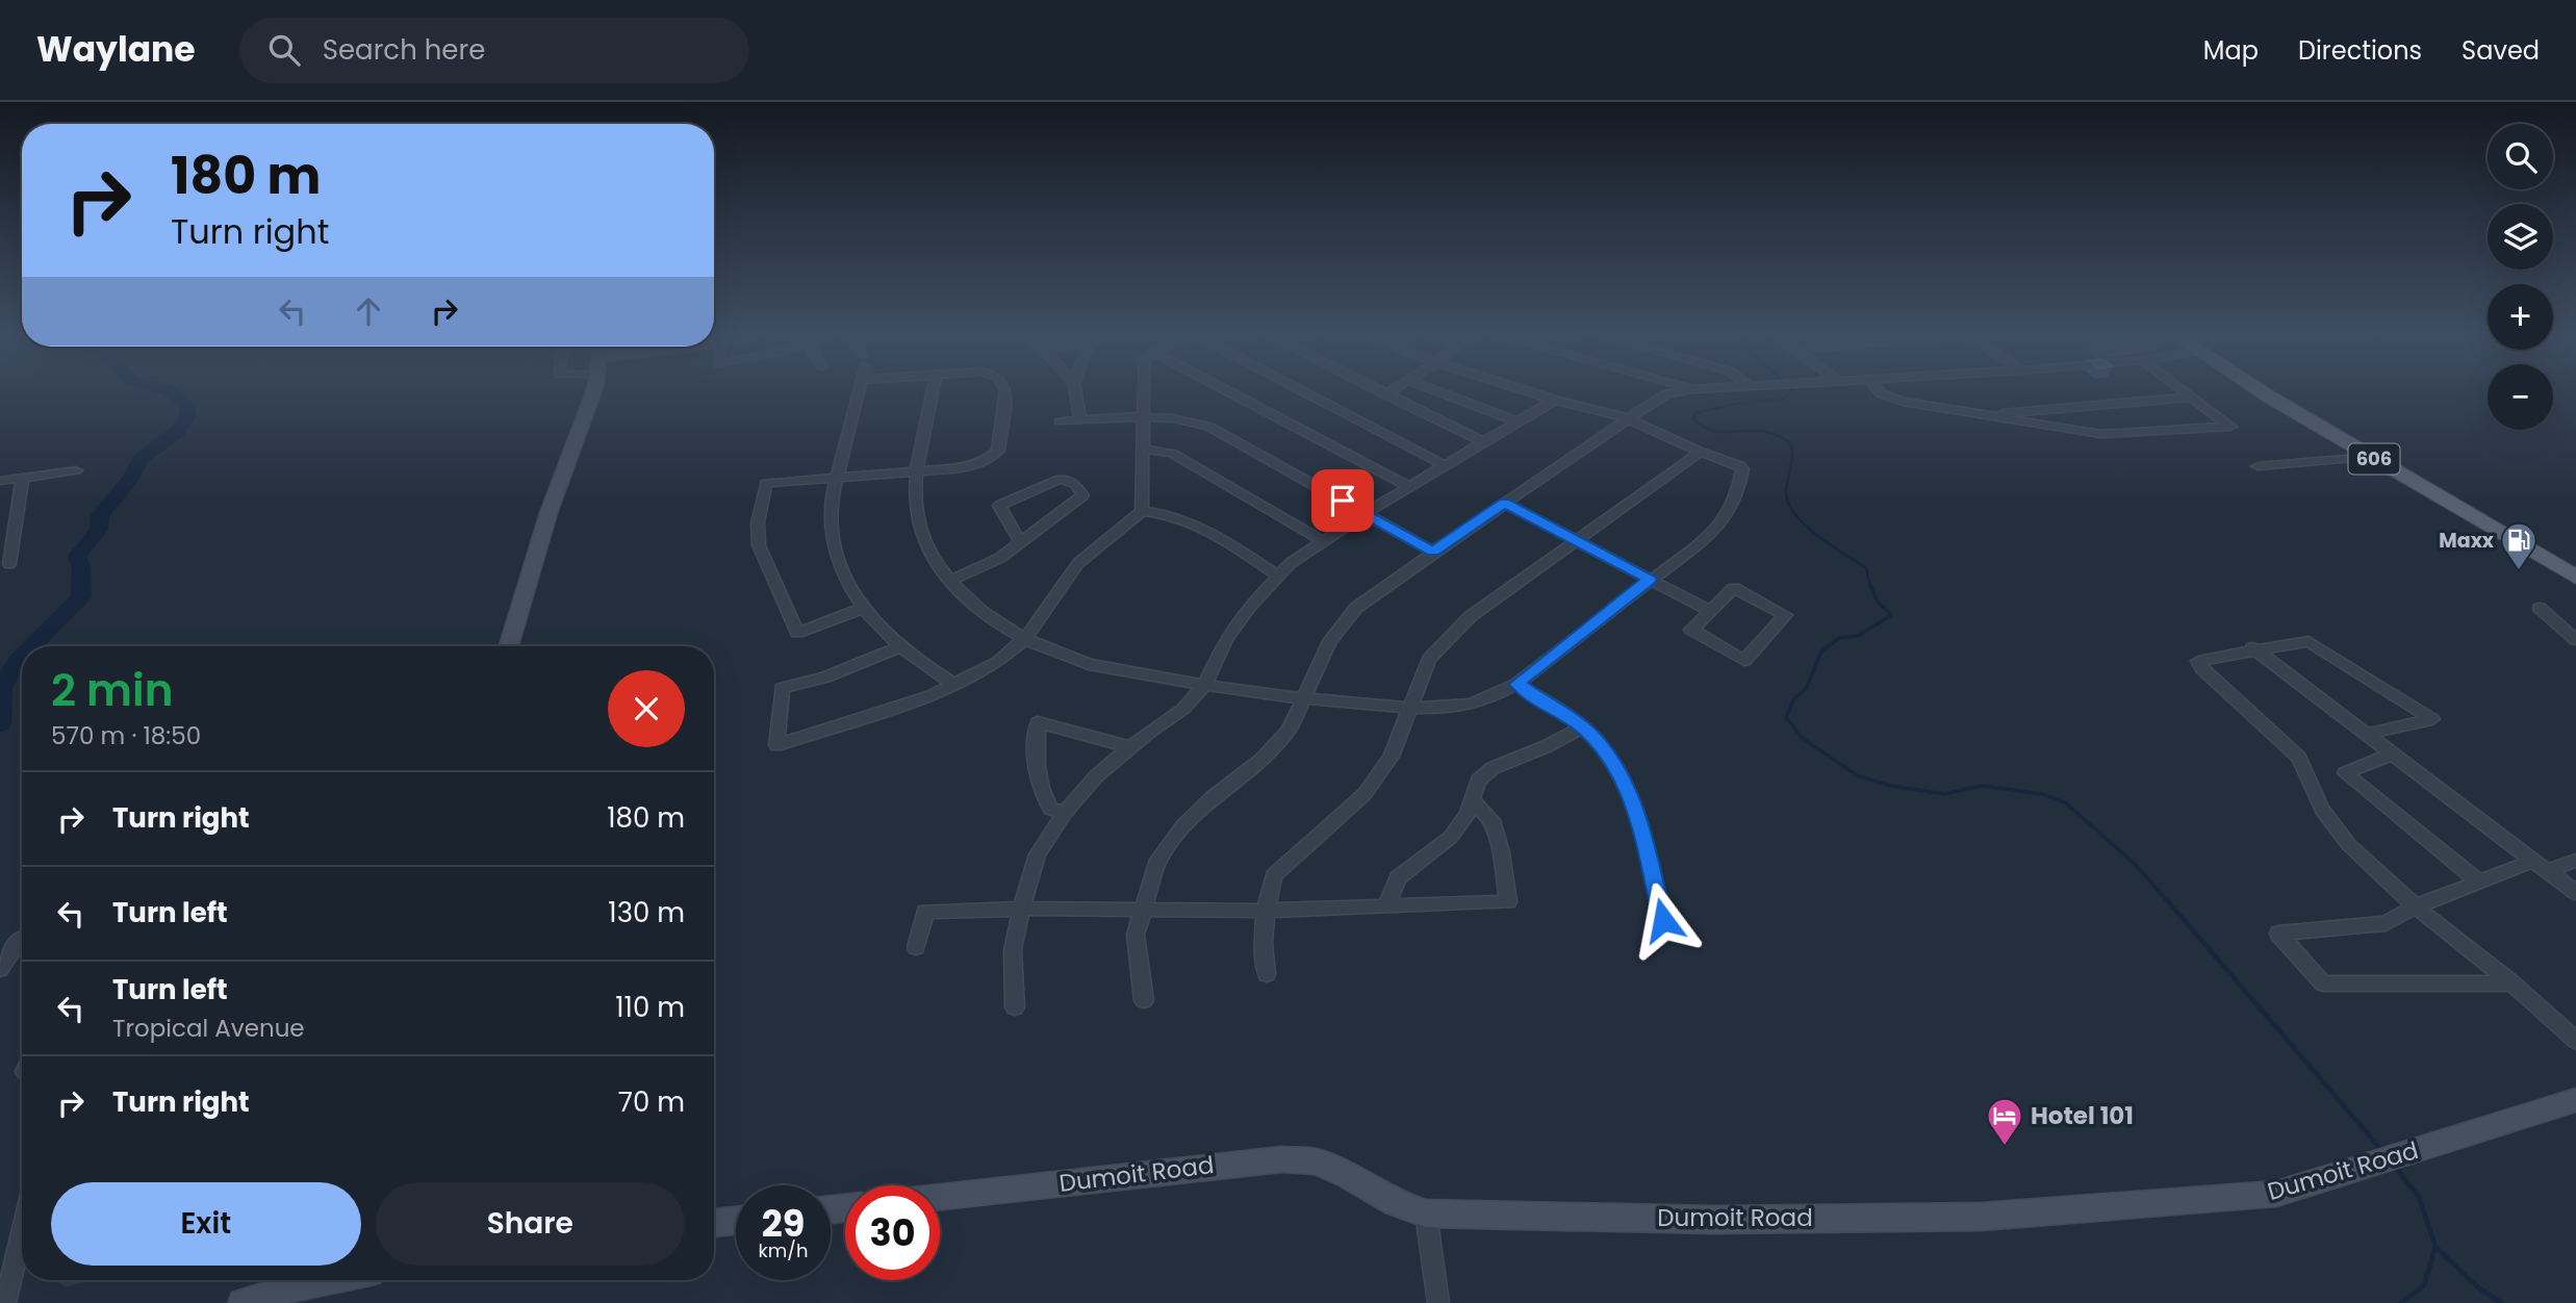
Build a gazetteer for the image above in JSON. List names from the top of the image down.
{
  "streets": {
    "main road": ["606"],
    "street": ["Dumoit Road"]
  },
  "places": {
    "fuel station": ["Maxx"],
    "hotel": ["Hotel 101"]
  },
  "page": {
    "header": "Waylane",
    "search": "Search here",
    "nav": ["Map", "Directions", "Saved"],
    "map_buttons": ["+", "−"],
    "turn": ["180 m", "Turn right"],
    "heading": ["2 min", "570 m · 18:50"],
    "list": [
      {
        "name": "Turn right",
        "value": "180 m"
      },
      {
        "name": "Turn left",
        "value": "130 m"
      },
      {
        "name": "Turn left",
        "note": "Tropical Avenue",
        "value": "110 m"
      },
      {
        "name": "Turn right",
        "value": "70 m"
      }
    ],
    "buttons": ["Exit", "Share"],
    "speed": "29 km/h",
    "limit": "30"
  }
}
